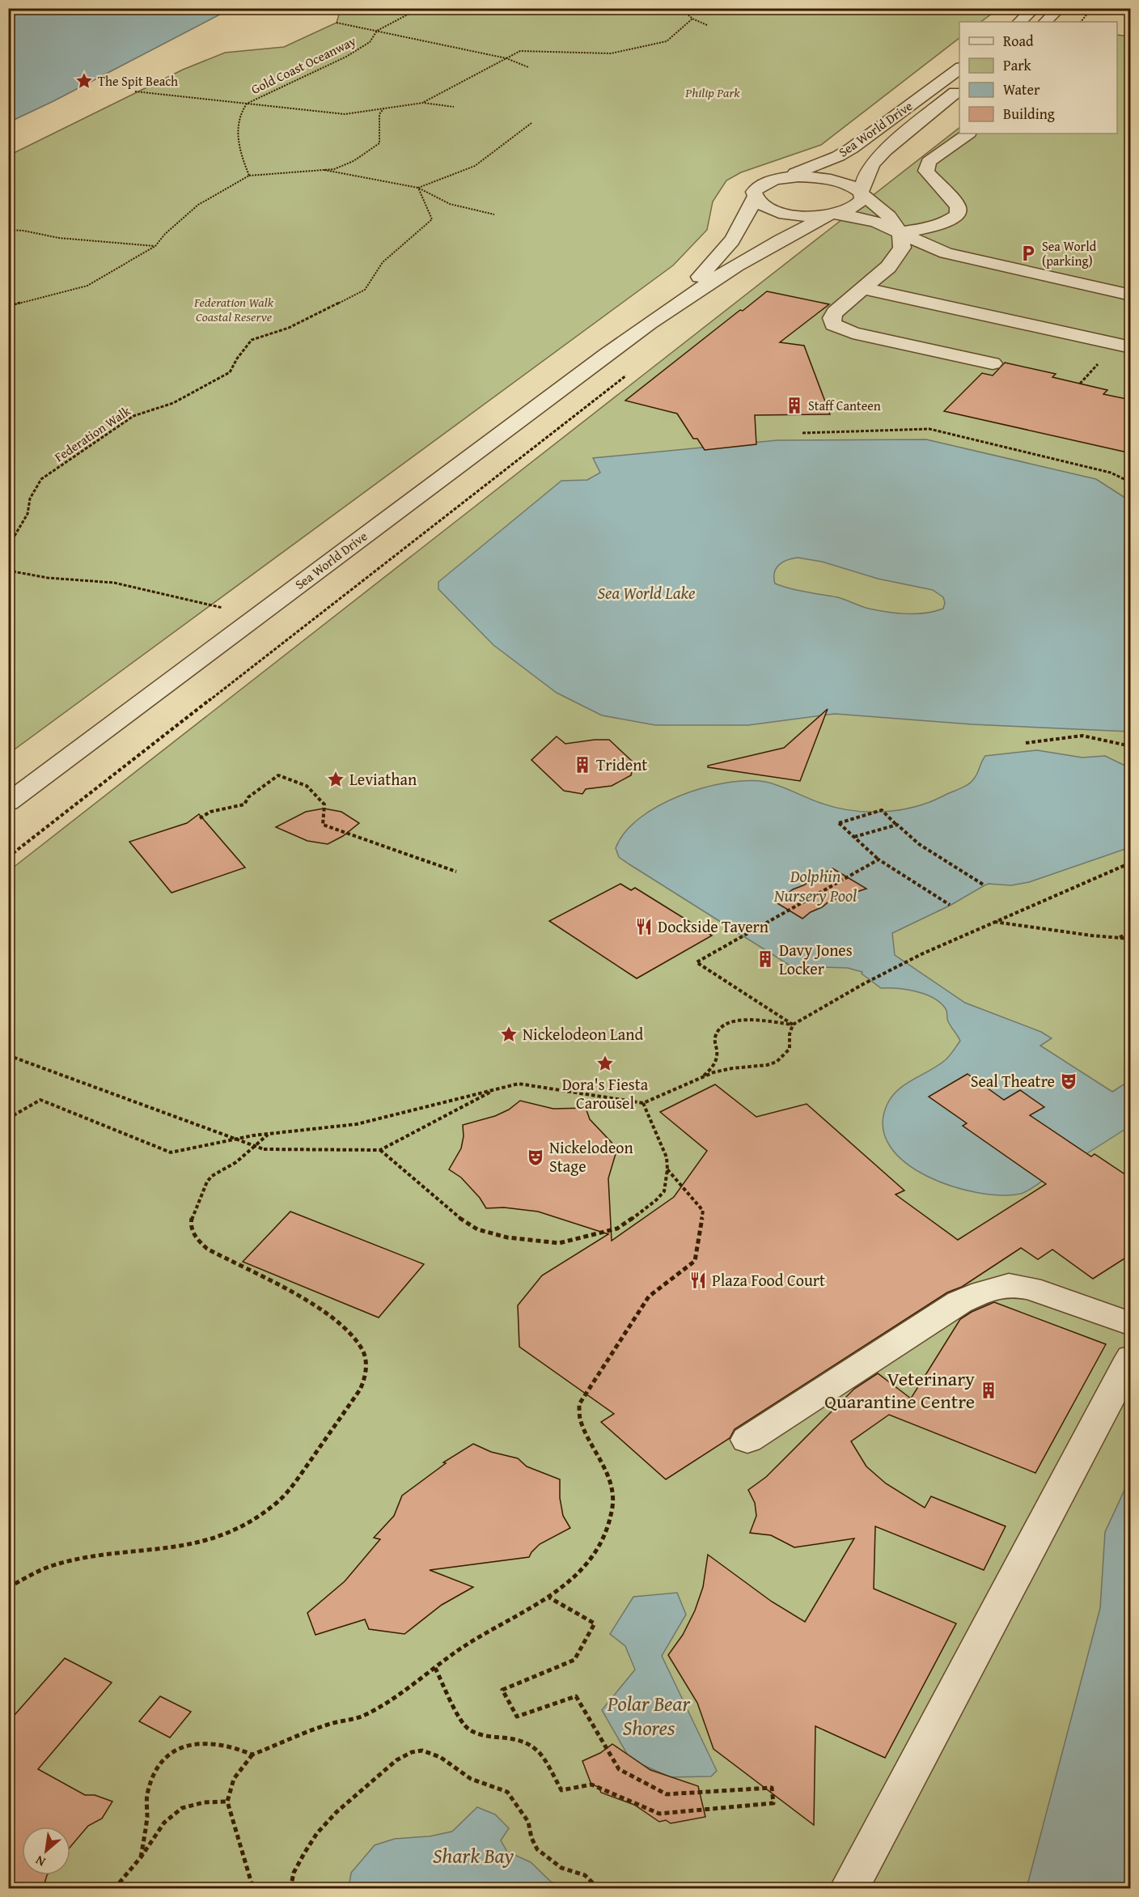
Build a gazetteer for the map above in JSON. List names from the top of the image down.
{
  "streets": {
    "street": ["Sea World Drive"],
    "path": ["Gold Coast Oceanway", "Federation Walk"]
  },
  "water": [
    "Sea World Lake",
    "Dolphin Nursery Pool",
    "Polar Bear Shores",
    "Shark Bay"
  ],
  "parks": ["Philip Park", "Federation Walk Coastal Reserve"],
  "places": {
    "place": [
      "The Spit Beach",
      "Leviathan",
      "Nickelodeon Land",
      "Dora's Fiesta Carousel"
    ],
    "parking": ["Sea World (parking)"],
    "building": [
      "Staff Canteen",
      "Trident",
      "Davy Jones Locker",
      "Veterinary Quarantine Centre"
    ],
    "restaurant": ["Dockside Tavern", "Plaza Food Court"],
    "theatre": ["Seal Theatre", "Nickelodeon Stage"]
  },
  "legend": [
    "Road",
    "Park",
    "Water",
    "Building"
  ],
  "north": "bottom left"
}
